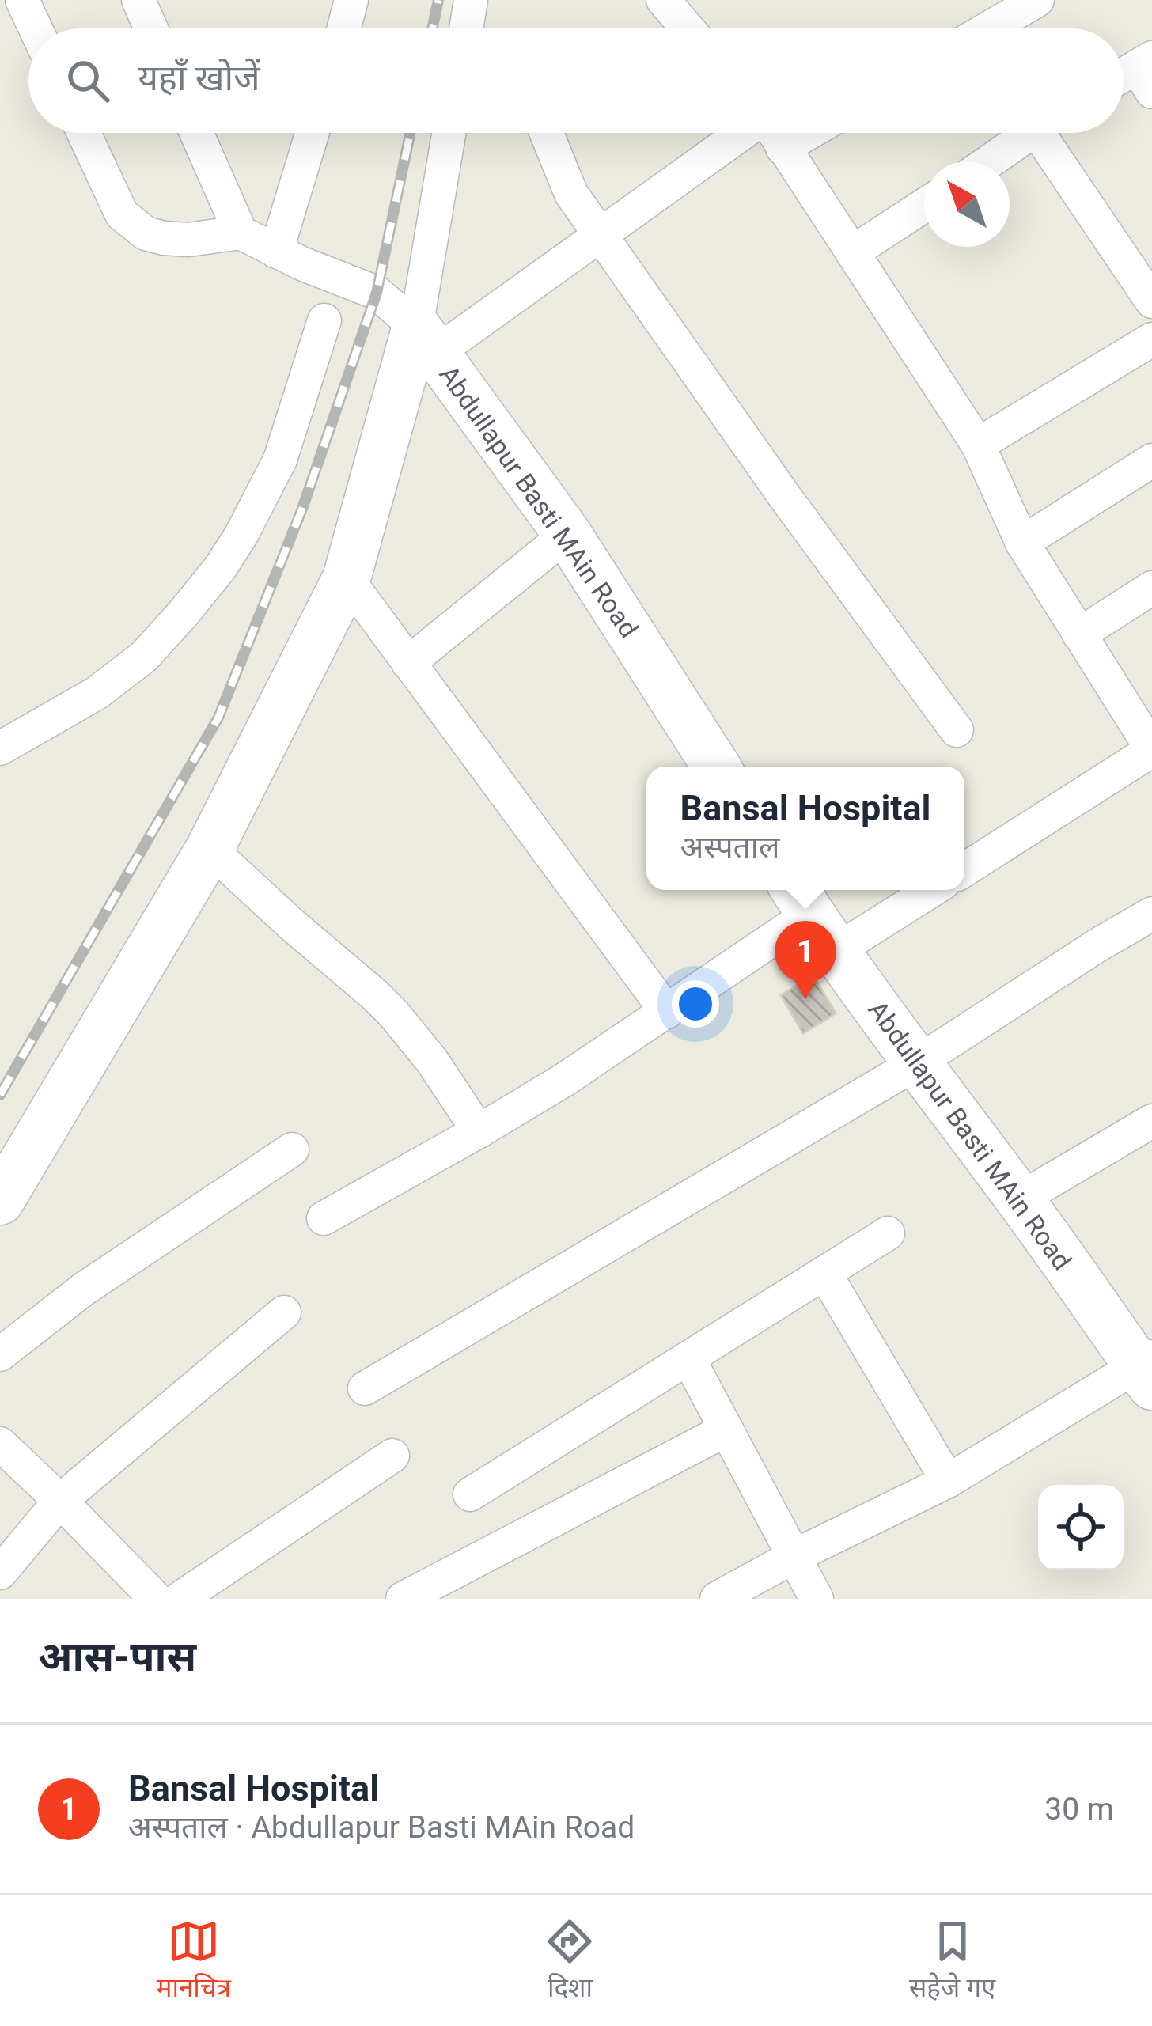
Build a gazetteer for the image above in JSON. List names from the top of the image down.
{
  "streets": {
    "street": ["Abdullapur Basti MAin Road"]
  },
  "north": "top left",
  "page": {
    "search": "यहाँ खोजें",
    "popup": ["Bansal Hospital", "अस्पताल"],
    "pins": "1",
    "heading": "आस-पास",
    "list": [
      {
        "mark": "1",
        "name": "Bansal Hospital",
        "note": "अस्पताल · Abdullapur Basti MAin Road",
        "value": "30 m"
      }
    ],
    "nav": ["मानचित्र", "दिशा", "सहेजे गए"]
  }
}
